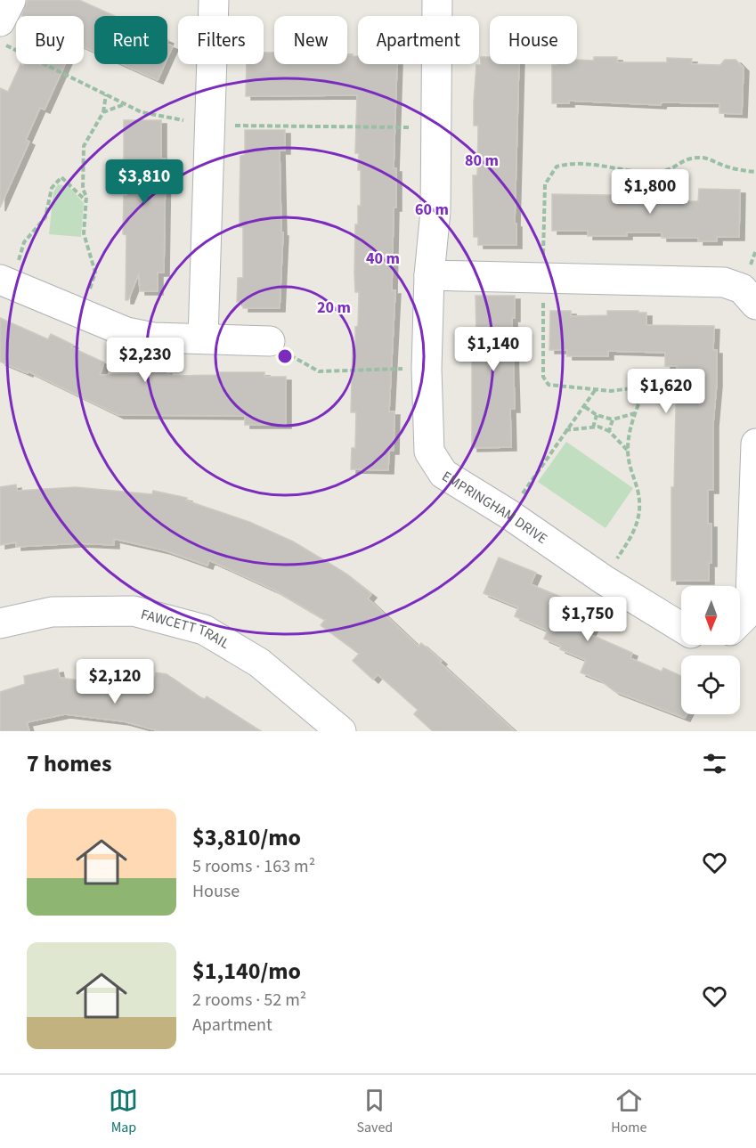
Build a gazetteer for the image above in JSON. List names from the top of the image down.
{
  "streets": {
    "street": ["EMPRINGHAM DRIVE", "FAWCETT TRAIL"]
  },
  "north": "bottom",
  "page": {
    "chip": [
      "Buy",
      "Rent",
      "Filters",
      "New",
      "Apartment",
      "House"
    ],
    "price": [
      "$3,810",
      "$1,800",
      "$1,140",
      "$2,230",
      "$1,620",
      "$1,750",
      "$2,120"
    ],
    "heading": "7 homes",
    "list": [
      {
        "name": "$3,810/mo",
        "note": "5 rooms · 163 m² · House"
      },
      {
        "name": "$1,140/mo",
        "note": "2 rooms · 52 m² · Apartment"
      }
    ],
    "tabs": ["Map", "Saved", "Home"]
  },
  "rings": [
    "80 m",
    "60 m",
    "40 m",
    "20 m"
  ]
}
